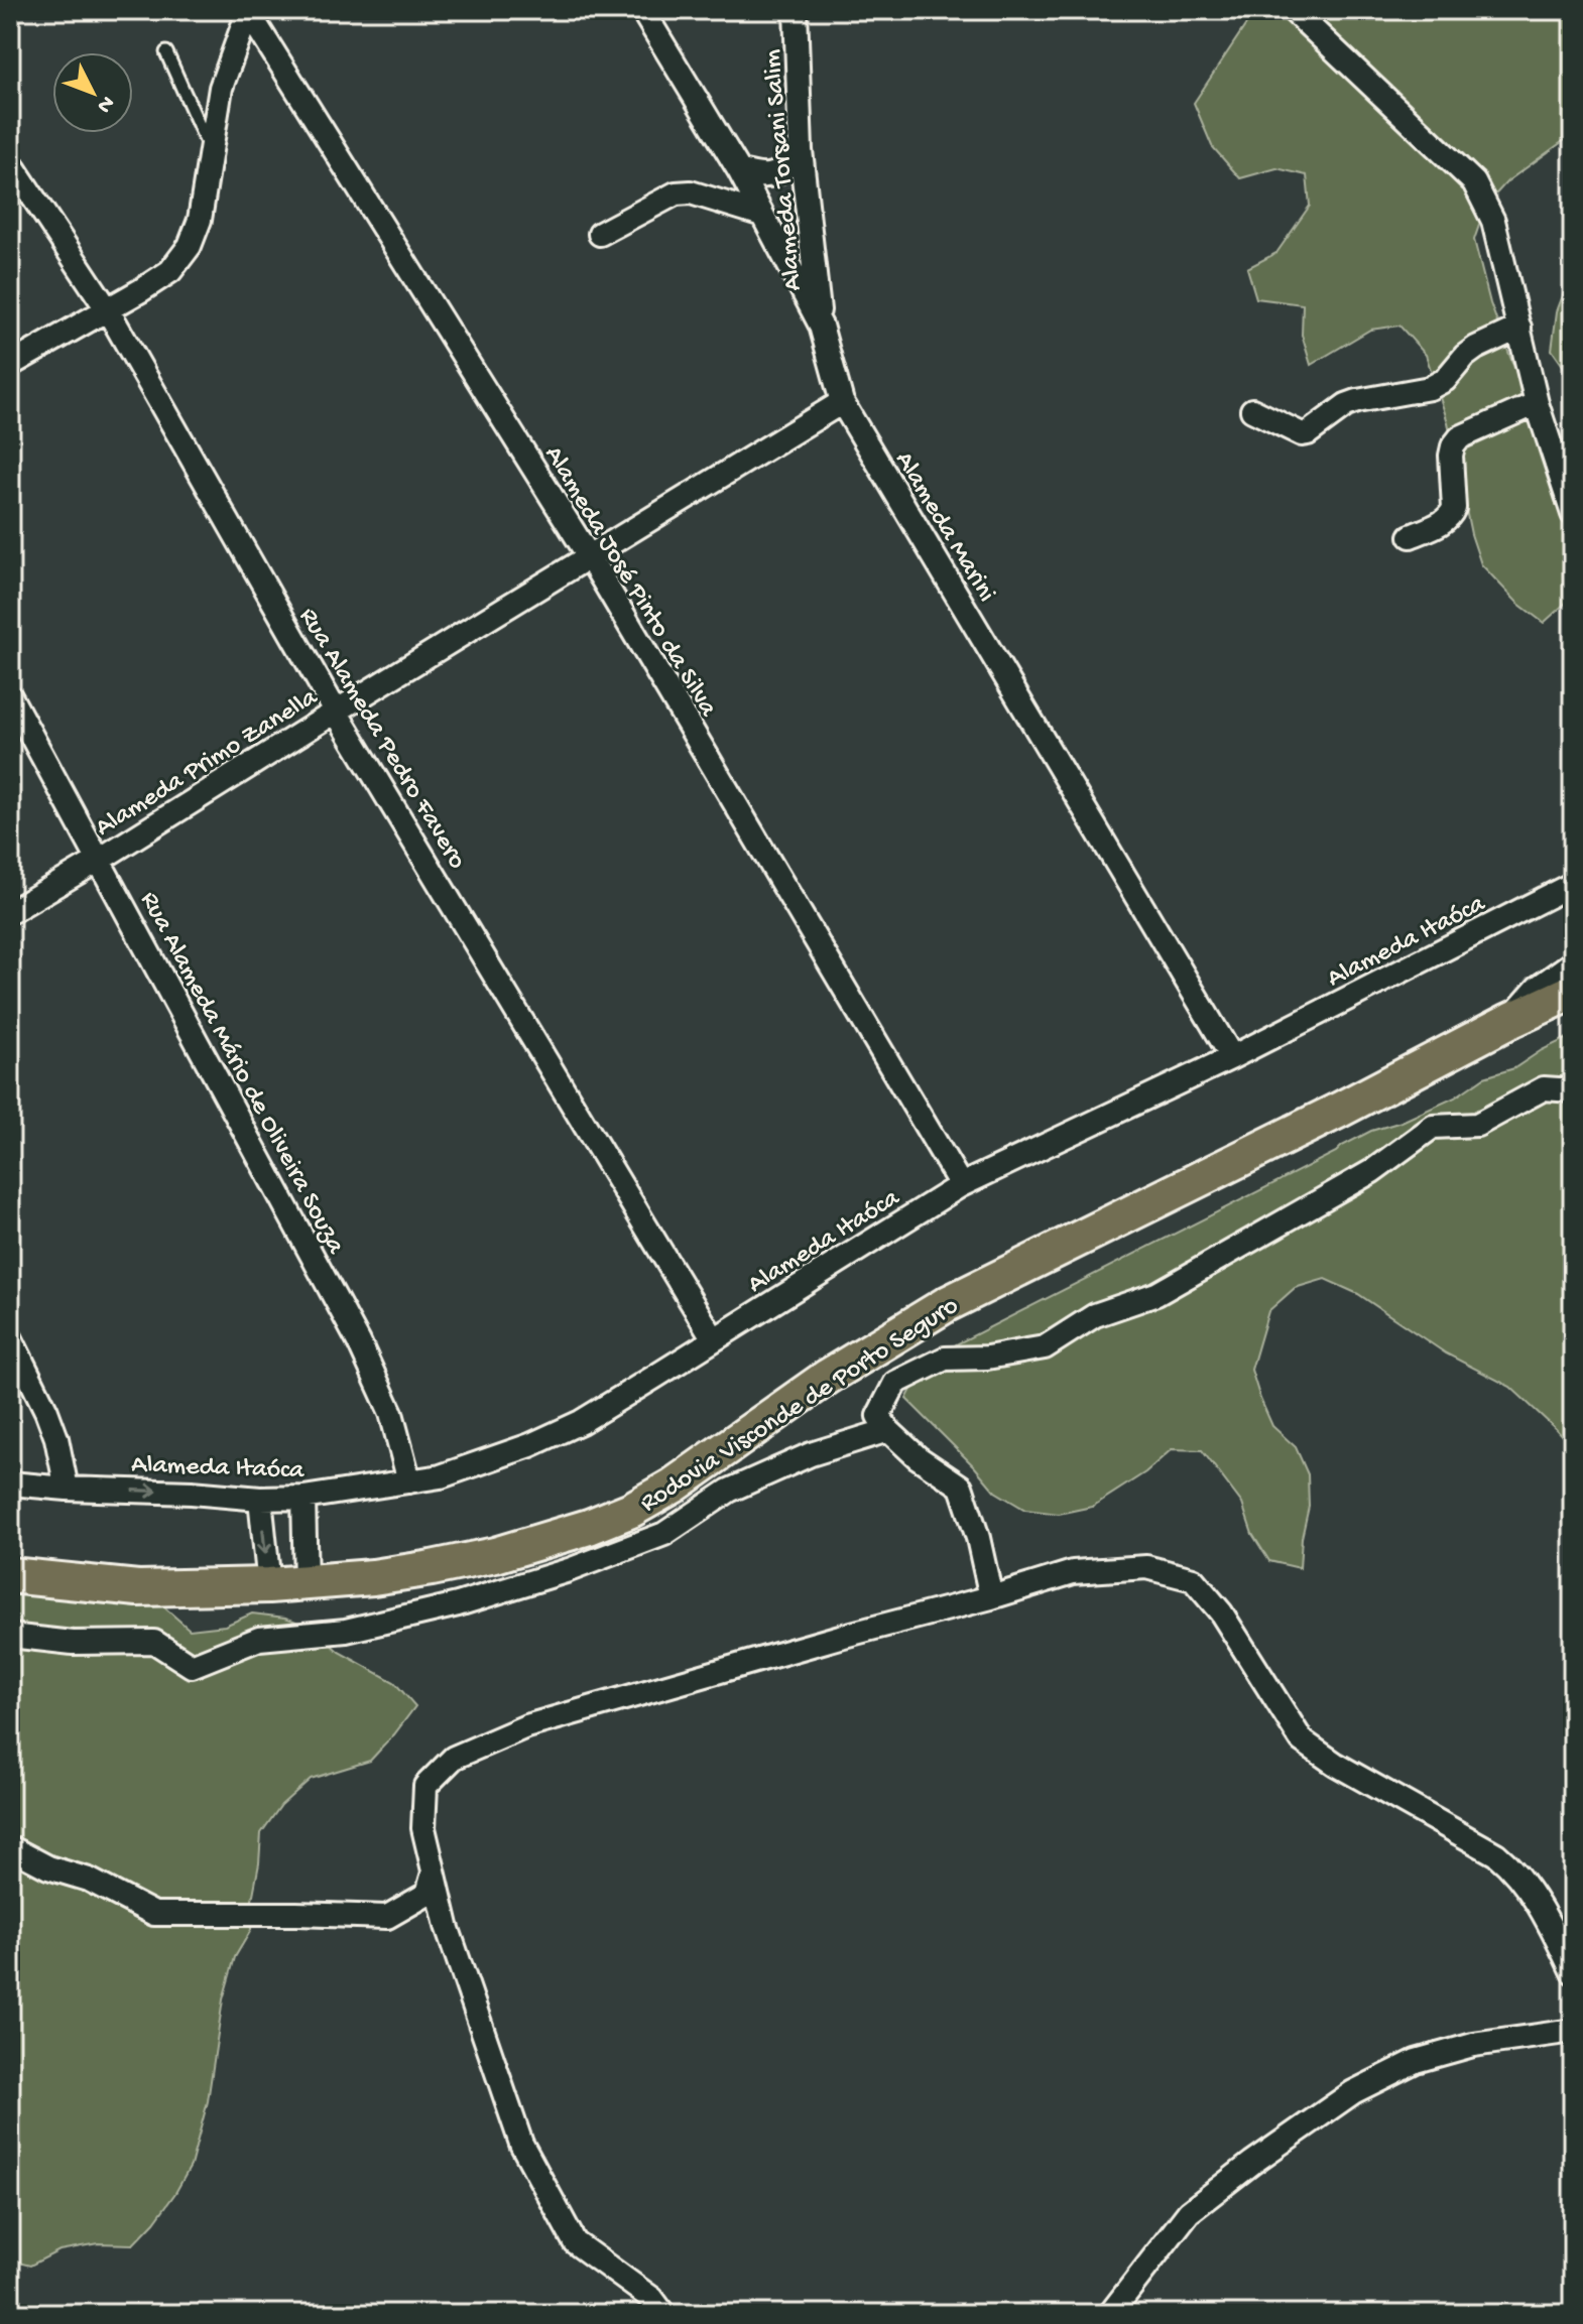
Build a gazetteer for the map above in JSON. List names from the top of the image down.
{
  "streets": {
    "main road": ["Rodovia Visconde de Porto Seguro"],
    "street": [
      "Alameda Torsani Salim",
      "Alameda Marini",
      "Alameda José Pinto da Silva",
      "Rua Alameda Pedro Favero",
      "Alameda Primo Zanella",
      "Alameda Itaóca",
      "Rua Alameda Mário de Oliveira Souza"
    ]
  },
  "crossings": [
    ["Alameda Torsani Salim", "Alameda Marini"],
    ["Alameda Marini", "Alameda Primo Zanella"],
    ["Alameda Marini", "Alameda Itaóca"],
    ["Alameda José Pinto da Silva", "Alameda Primo Zanella"],
    ["Alameda José Pinto da Silva", "Alameda Itaóca"],
    ["Rua Alameda Pedro Favero", "Alameda Primo Zanella"],
    ["Rua Alameda Pedro Favero", "Alameda Itaóca"],
    ["Alameda Primo Zanella", "Rua Alameda Mário de Oliveira Souza"],
    ["Alameda Itaóca", "Rua Alameda Mário de Oliveira Souza"]
  ],
  "north": "bottom right"
}
